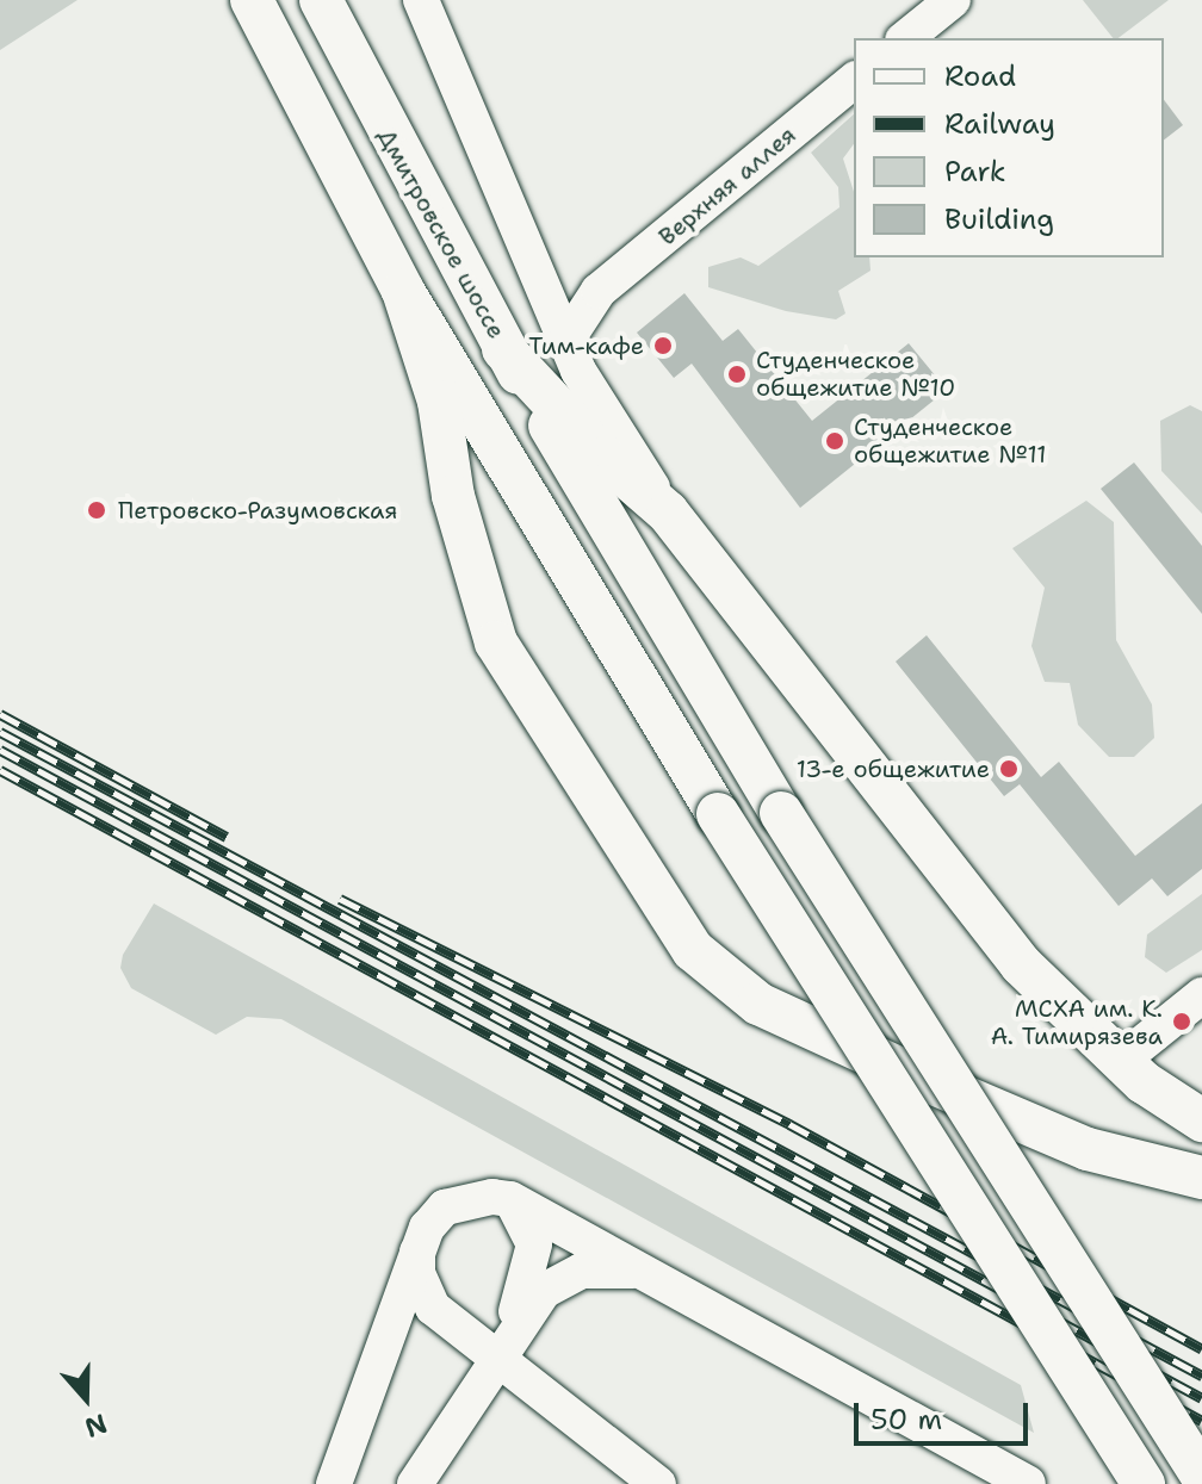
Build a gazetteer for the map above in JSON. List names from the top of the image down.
{
  "streets": {
    "main road": ["Дмитровское шоссе"],
    "street": ["Верхняя аллея"]
  },
  "places": [
    "Тим-кафе",
    "Студенческое общежитие №10",
    "Студенческое общежитие №11",
    "Петровско-Разумовская",
    "13-е общежитие",
    "МСХА им. К. А. Тимирязева"
  ],
  "legend": [
    "Road",
    "Railway",
    "Park",
    "Building"
  ],
  "scale_bar": "50 m",
  "north": "bottom"
}
